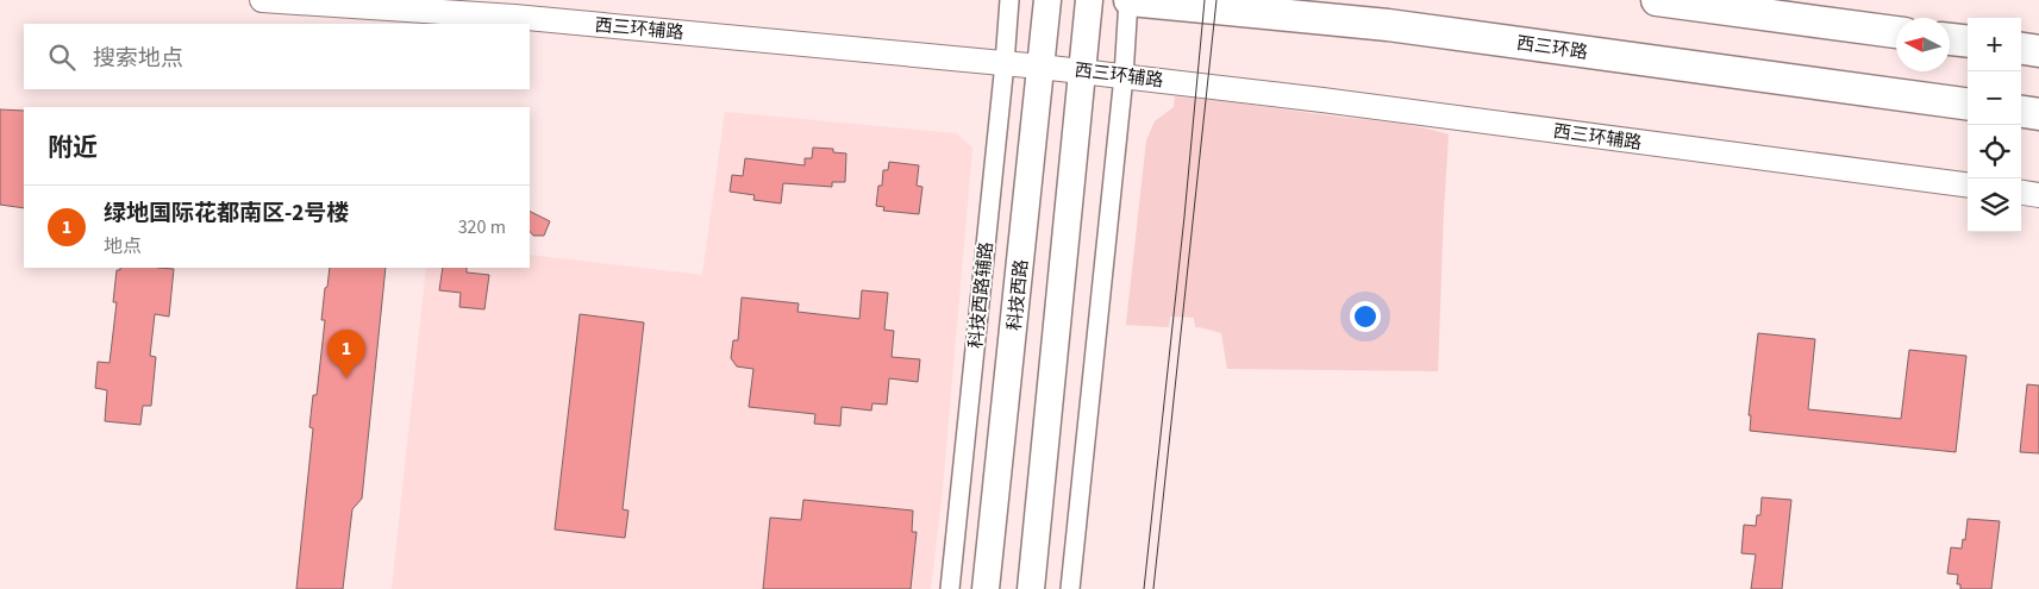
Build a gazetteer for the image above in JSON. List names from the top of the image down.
{
  "streets": {
    "highway": ["西三环路"],
    "main road": ["西三环辅路", "科技西路"],
    "street": ["科技西路辅路"]
  },
  "crossings": [
    ["西三环辅路", "科技西路辅路"],
    ["西三环辅路", "科技西路"]
  ],
  "north": "left",
  "page": {
    "map_buttons": ["+", "−"],
    "search": "搜索地点",
    "heading": "附近",
    "list": [
      {
        "mark": "1",
        "name": "绿地国际花都南区-2号楼",
        "note": "地点",
        "value": "320 m"
      }
    ],
    "pins": "1"
  }
}
